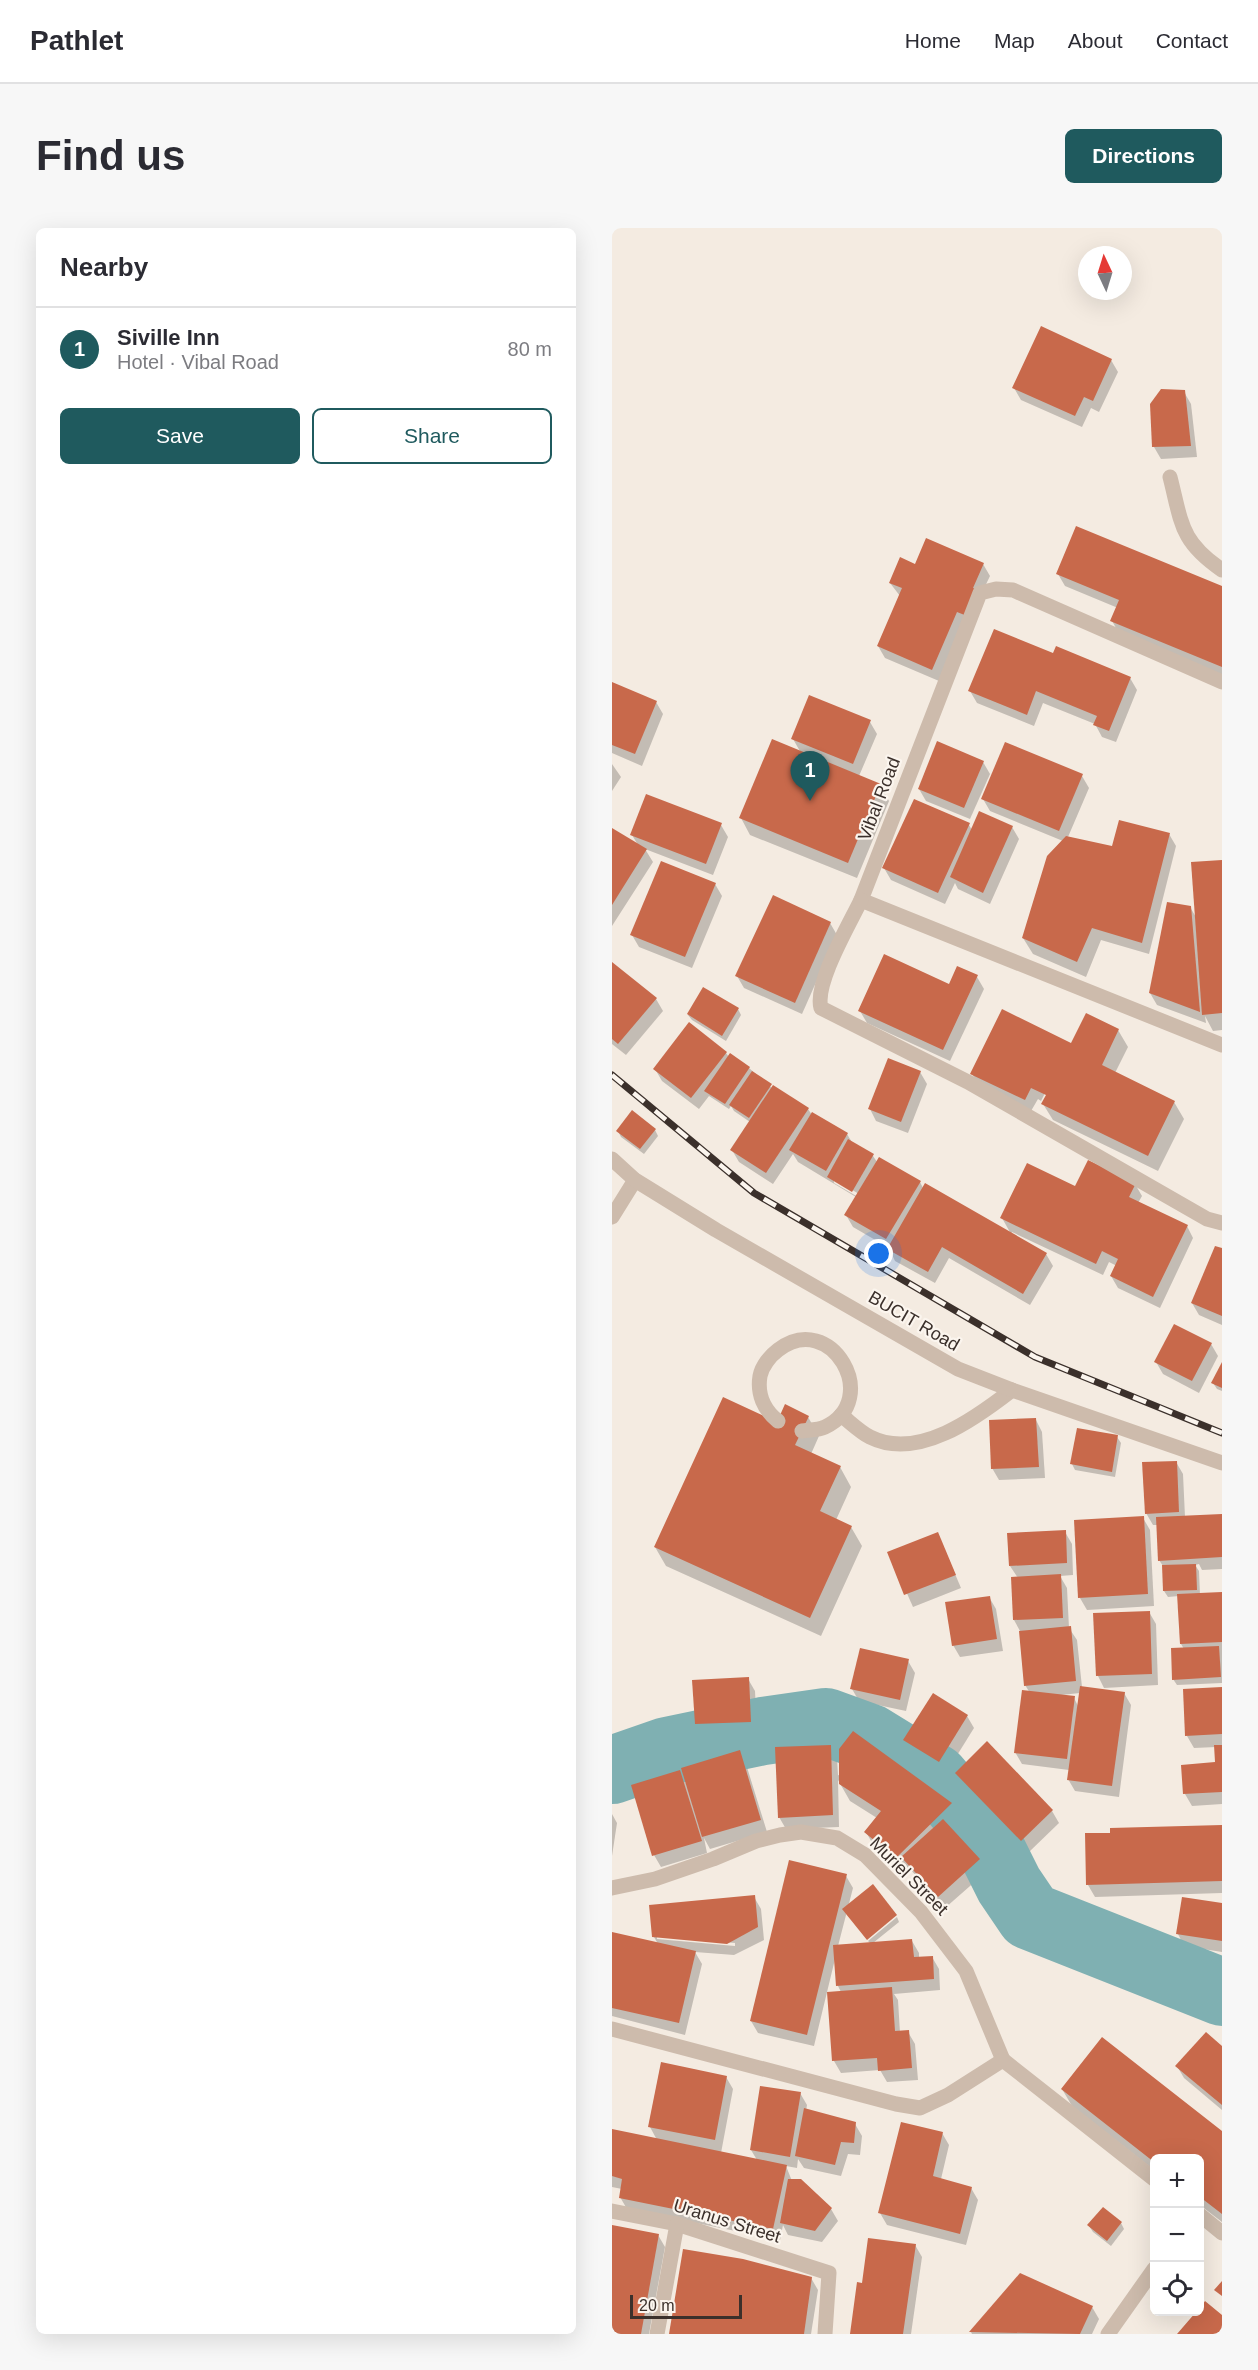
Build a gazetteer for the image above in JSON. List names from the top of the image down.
{
  "streets": {
    "street": [
      "Vibal Road",
      "BUCIT Road",
      "Muriel Street",
      "Uranus Street"
    ]
  },
  "scale_bar": "20 m",
  "north": "top",
  "page": {
    "header": "Pathlet",
    "nav": [
      "Home",
      "Map",
      "About",
      "Contact"
    ],
    "buttons": [
      "Directions",
      ["Save", "Share"]
    ],
    "title": "Find us",
    "heading": "Nearby",
    "list": [
      {
        "mark": "1",
        "name": "Siville Inn",
        "note": "Hotel · Vibal Road",
        "value": "80 m"
      }
    ],
    "pins": "1",
    "map_buttons": ["+", "−"],
    "scale": "20 m"
  }
}
